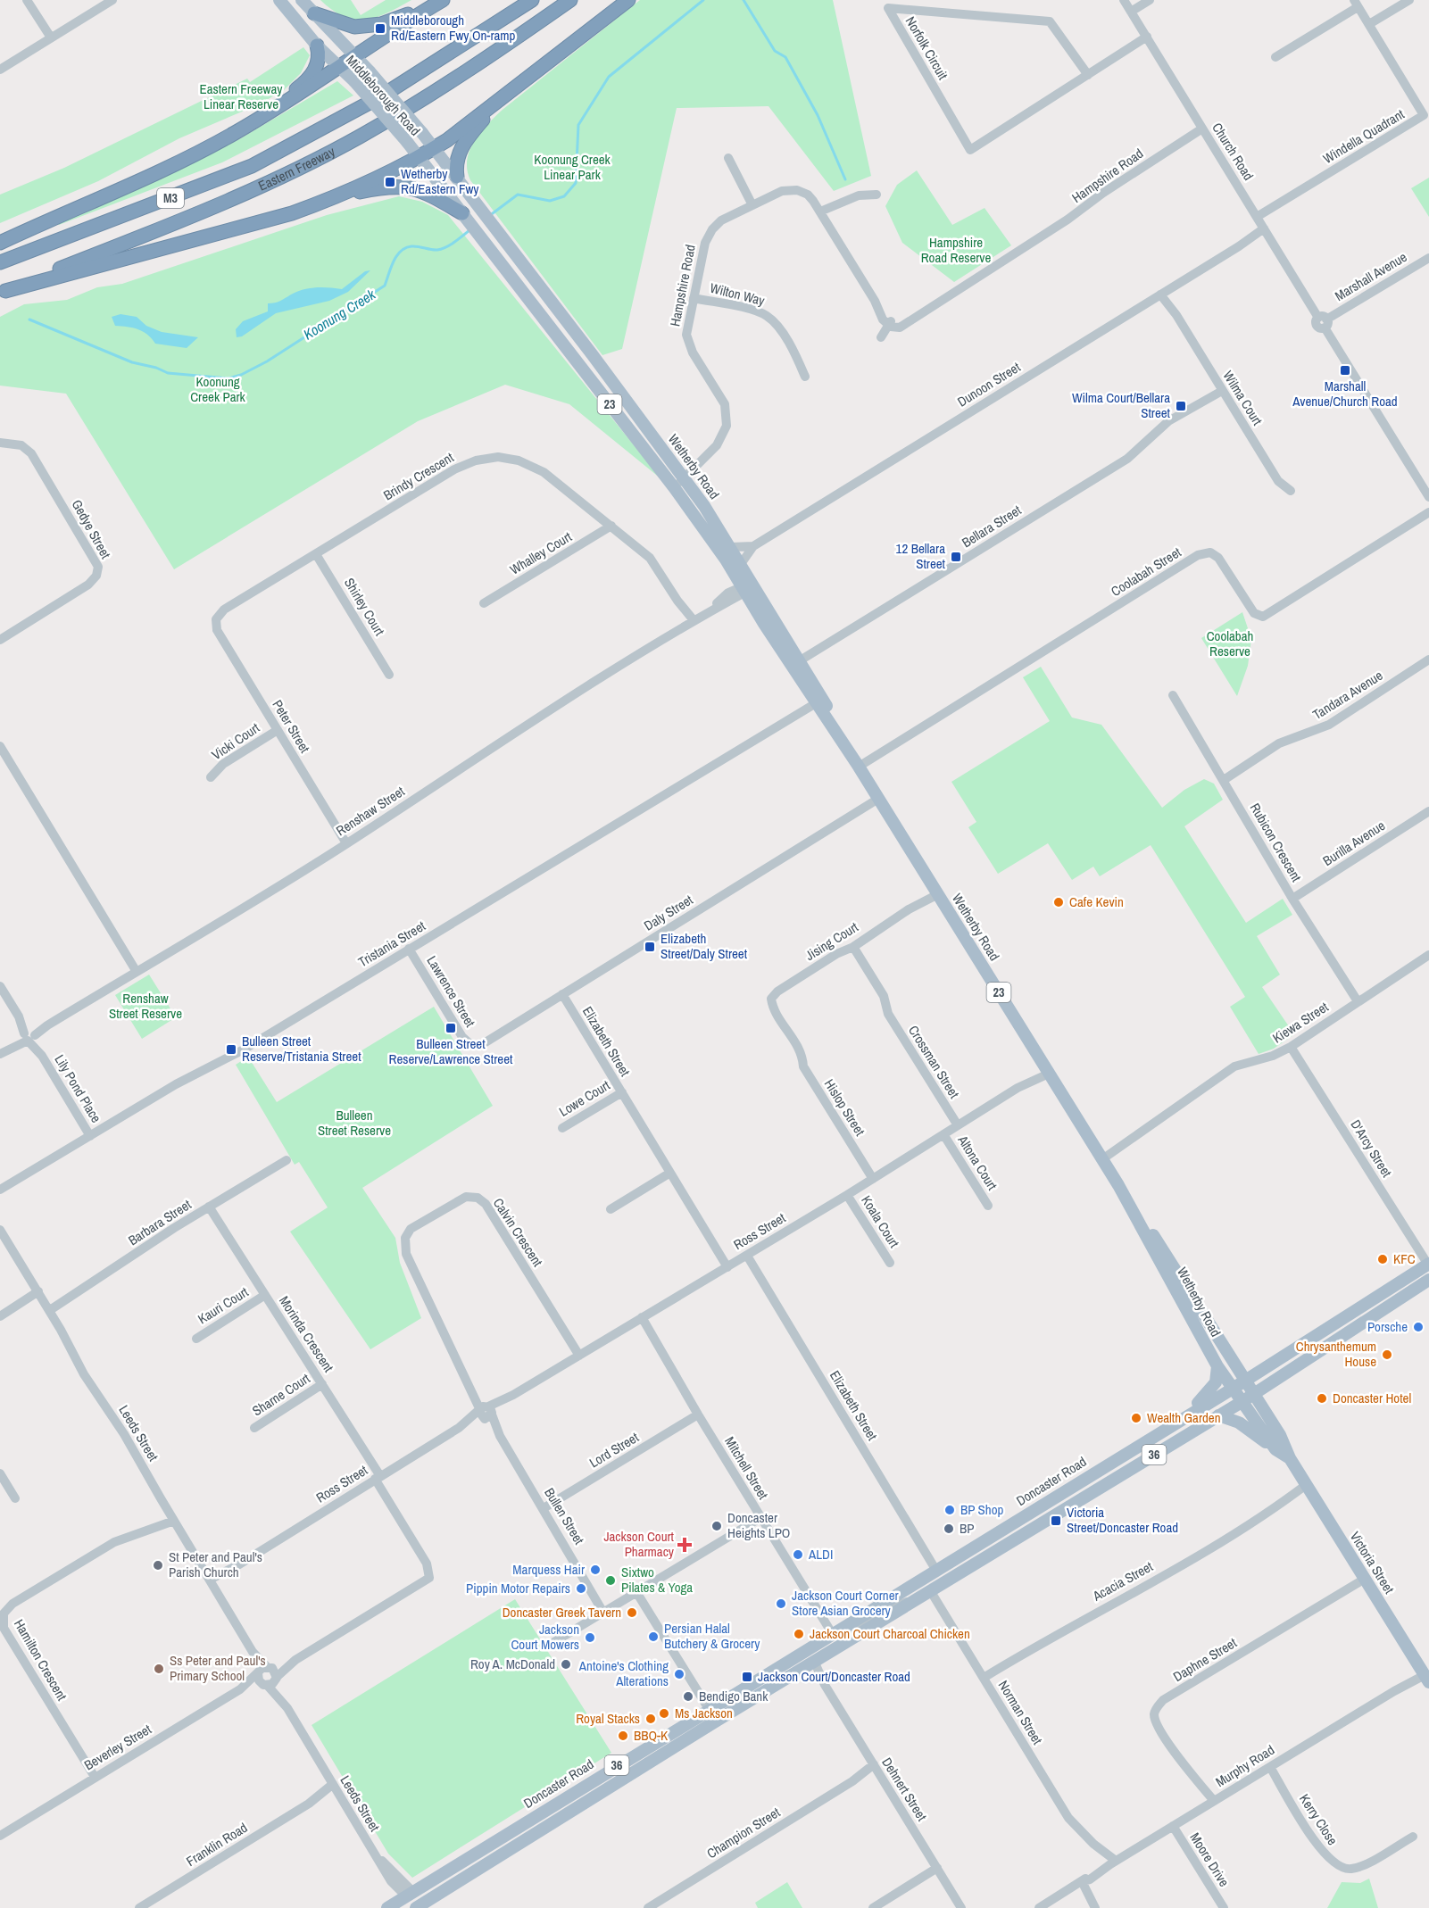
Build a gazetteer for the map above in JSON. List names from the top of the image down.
{
  "streets": {
    "highway": ["Eastern Freeway", "M3"],
    "main road": [
      "Middleborough Road",
      "23",
      "Wetherby Road",
      "36",
      "Doncaster Road",
      "Victoria Street"
    ],
    "street": [
      "Norfolk Circuit",
      "Windella Quadrant",
      "Church Road",
      "Hampshire Road",
      "Marshall Avenue",
      "Wilton Way",
      "Dunoon Street",
      "Wilma Court",
      "Brindy Crescent",
      "Bellara Street",
      "Gedye Street",
      "Whalley Court",
      "Coolabah Street",
      "Shirley Court",
      "Tandara Avenue",
      "Peter Street",
      "Vicki Court",
      "Renshaw Street",
      "Rubicon Crescent",
      "Burilla Avenue",
      "Daly Street",
      "Jising Court",
      "Tristania Street",
      "Lawrence Street",
      "Kiewa Street",
      "Elizabeth Street",
      "Crossman Street",
      "Lily Pond Place",
      "Lowe Court",
      "Hislop Street",
      "D'Arcy Street",
      "Altona Court",
      "Koala Court",
      "Barbara Street",
      "Ross Street",
      "Calvin Crescent",
      "Kauri Court",
      "Morinda Crescent",
      "Sharne Court",
      "Leeds Street",
      "Lord Street",
      "Mitchell Street",
      "Bullen Street",
      "Acacia Street",
      "Hamilton Crescent",
      "Daphne Street",
      "Norman Street",
      "Beverley Street",
      "Murphy Road",
      "Dehnert Street",
      "Kerry Close",
      "Champion Street",
      "Franklin Road",
      "Moore Drive"
    ]
  },
  "crossings": [
    ["Norfolk Circuit", "Church Road"],
    ["Middleborough Road", "Wetherby Road"],
    ["Windella Quadrant", "Church Road"],
    ["Church Road", "Hampshire Road"],
    ["Church Road", "Marshall Avenue"],
    ["Church Road", "Dunoon Street"],
    ["Hampshire Road", "Wilton Way"],
    ["Hampshire Road", "Wetherby Road"],
    ["Dunoon Street", "Wilma Court"],
    ["Dunoon Street", "Wetherby Road"],
    ["Wilma Court", "Bellara Street"],
    ["Wetherby Road", "Bellara Street"],
    ["Wetherby Road", "Coolabah Street"],
    ["Wetherby Road", "Renshaw Street"],
    ["Wetherby Road", "Daly Street"],
    ["Wetherby Road", "Jising Court"],
    ["Wetherby Road", "Tristania Street"],
    ["Wetherby Road", "Kiewa Street"],
    ["Wetherby Road", "Ross Street"],
    ["Wetherby Road", "36"],
    ["Wetherby Road", "Doncaster Road"],
    ["Wetherby Road", "Victoria Street"],
    ["Brindy Crescent", "Whalley Court"],
    ["Brindy Crescent", "Shirley Court"],
    ["Brindy Crescent", "Peter Street"],
    ["Brindy Crescent", "Renshaw Street"],
    ["Tandara Avenue", "Rubicon Crescent"],
    ["Peter Street", "Vicki Court"],
    ["Peter Street", "Renshaw Street"],
    ["Renshaw Street", "Lily Pond Place"],
    ["Rubicon Crescent", "Burilla Avenue"],
    ["Rubicon Crescent", "Kiewa Street"],
    ["Daly Street", "Lawrence Street"],
    ["Daly Street", "Elizabeth Street"],
    ["Jising Court", "Crossman Street"],
    ["Jising Court", "Hislop Street"],
    ["Tristania Street", "Lawrence Street"],
    ["Tristania Street", "Lily Pond Place"],
    ["Kiewa Street", "D'Arcy Street"],
    ["Elizabeth Street", "Lowe Court"],
    ["Elizabeth Street", "Ross Street"],
    ["Elizabeth Street", "Doncaster Road"],
    ["Crossman Street", "Ross Street"],
    ["Hislop Street", "Ross Street"],
    ["D'Arcy Street", "Doncaster Road"],
    ["Altona Court", "Ross Street"],
    ["Koala Court", "Ross Street"],
    ["Barbara Street", "Morinda Crescent"],
    ["Barbara Street", "Leeds Street"],
    ["Ross Street", "Calvin Crescent"],
    ["Ross Street", "Morinda Crescent"],
    ["Ross Street", "Leeds Street"],
    ["Ross Street", "Mitchell Street"],
    ["Ross Street", "Bullen Street"],
    ["Calvin Crescent", "Bullen Street"],
    ["Kauri Court", "Morinda Crescent"],
    ["Morinda Crescent", "Sharne Court"],
    ["Morinda Crescent", "Leeds Street"],
    ["Morinda Crescent", "Beverley Street"],
    ["Leeds Street", "Doncaster Road"],
    ["Leeds Street", "Hamilton Crescent"],
    ["Leeds Street", "Beverley Street"],
    ["Leeds Street", "Franklin Road"],
    ["Lord Street", "Mitchell Street"],
    ["Lord Street", "Bullen Street"],
    ["36", "Victoria Street"],
    ["36", "Norman Street"],
    ["36", "Dehnert Street"],
    ["Mitchell Street", "Doncaster Road"],
    ["Victoria Street", "Acacia Street"],
    ["Victoria Street", "Daphne Street"],
    ["Victoria Street", "Murphy Road"],
    ["Acacia Street", "Norman Street"],
    ["Hamilton Crescent", "Beverley Street"],
    ["Daphne Street", "Murphy Road"],
    ["Norman Street", "Murphy Road"],
    ["Murphy Road", "Kerry Close"],
    ["Murphy Road", "Moore Drive"],
    ["Dehnert Street", "Champion Street"]
  ],
  "water": ["Koonung Creek"],
  "parks": [
    "Eastern Freeway Linear Reserve",
    "Koonung Creek Linear Park",
    "Hampshire Road Reserve",
    "Koonung Creek Park",
    "Coolabah Reserve",
    "Renshaw Street Reserve",
    "Bulleen Street Reserve"
  ],
  "places": {
    "transit": [
      "Middleborough Rd/Eastern Fwy On-ramp",
      "Wetherby Rd/Eastern Fwy",
      "Marshall Avenue/Church Road",
      "Wilma Court/Bellara Street",
      "12 Bellara Street",
      "Elizabeth Street/Daly Street",
      "Bulleen Street Reserve/Lawrence Street",
      "Bulleen Street Reserve/Tristania Street",
      "Victoria Street/Doncaster Road",
      "Jackson Court/Doncaster Road"
    ],
    "other": [
      "Cafe Kevin",
      "KFC",
      "Porsche",
      "Chrysanthemum House",
      "Doncaster Hotel",
      "Wealth Garden",
      "BP Shop",
      "Doncaster Heights LPO",
      "BP",
      "ALDI",
      "St Peter and Paul's Parish Church",
      "Marquess Hair",
      "Sixtwo Pilates & Yoga",
      "Pippin Motor Repairs",
      "Jackson Court Corner Store Asian Grocery",
      "Doncaster Greek Tavern",
      "Jackson Court Charcoal Chicken",
      "Persian Halal Butchery & Grocery",
      "Jackson Court Mowers",
      "Roy A. McDonald",
      "Ss Peter and Paul's Primary School",
      "Antoine's Clothing Alterations",
      "Bendigo Bank",
      "Ms Jackson",
      "Royal Stacks",
      "BBQ-K"
    ],
    "health": ["Jackson Court Pharmacy"]
  }
}
